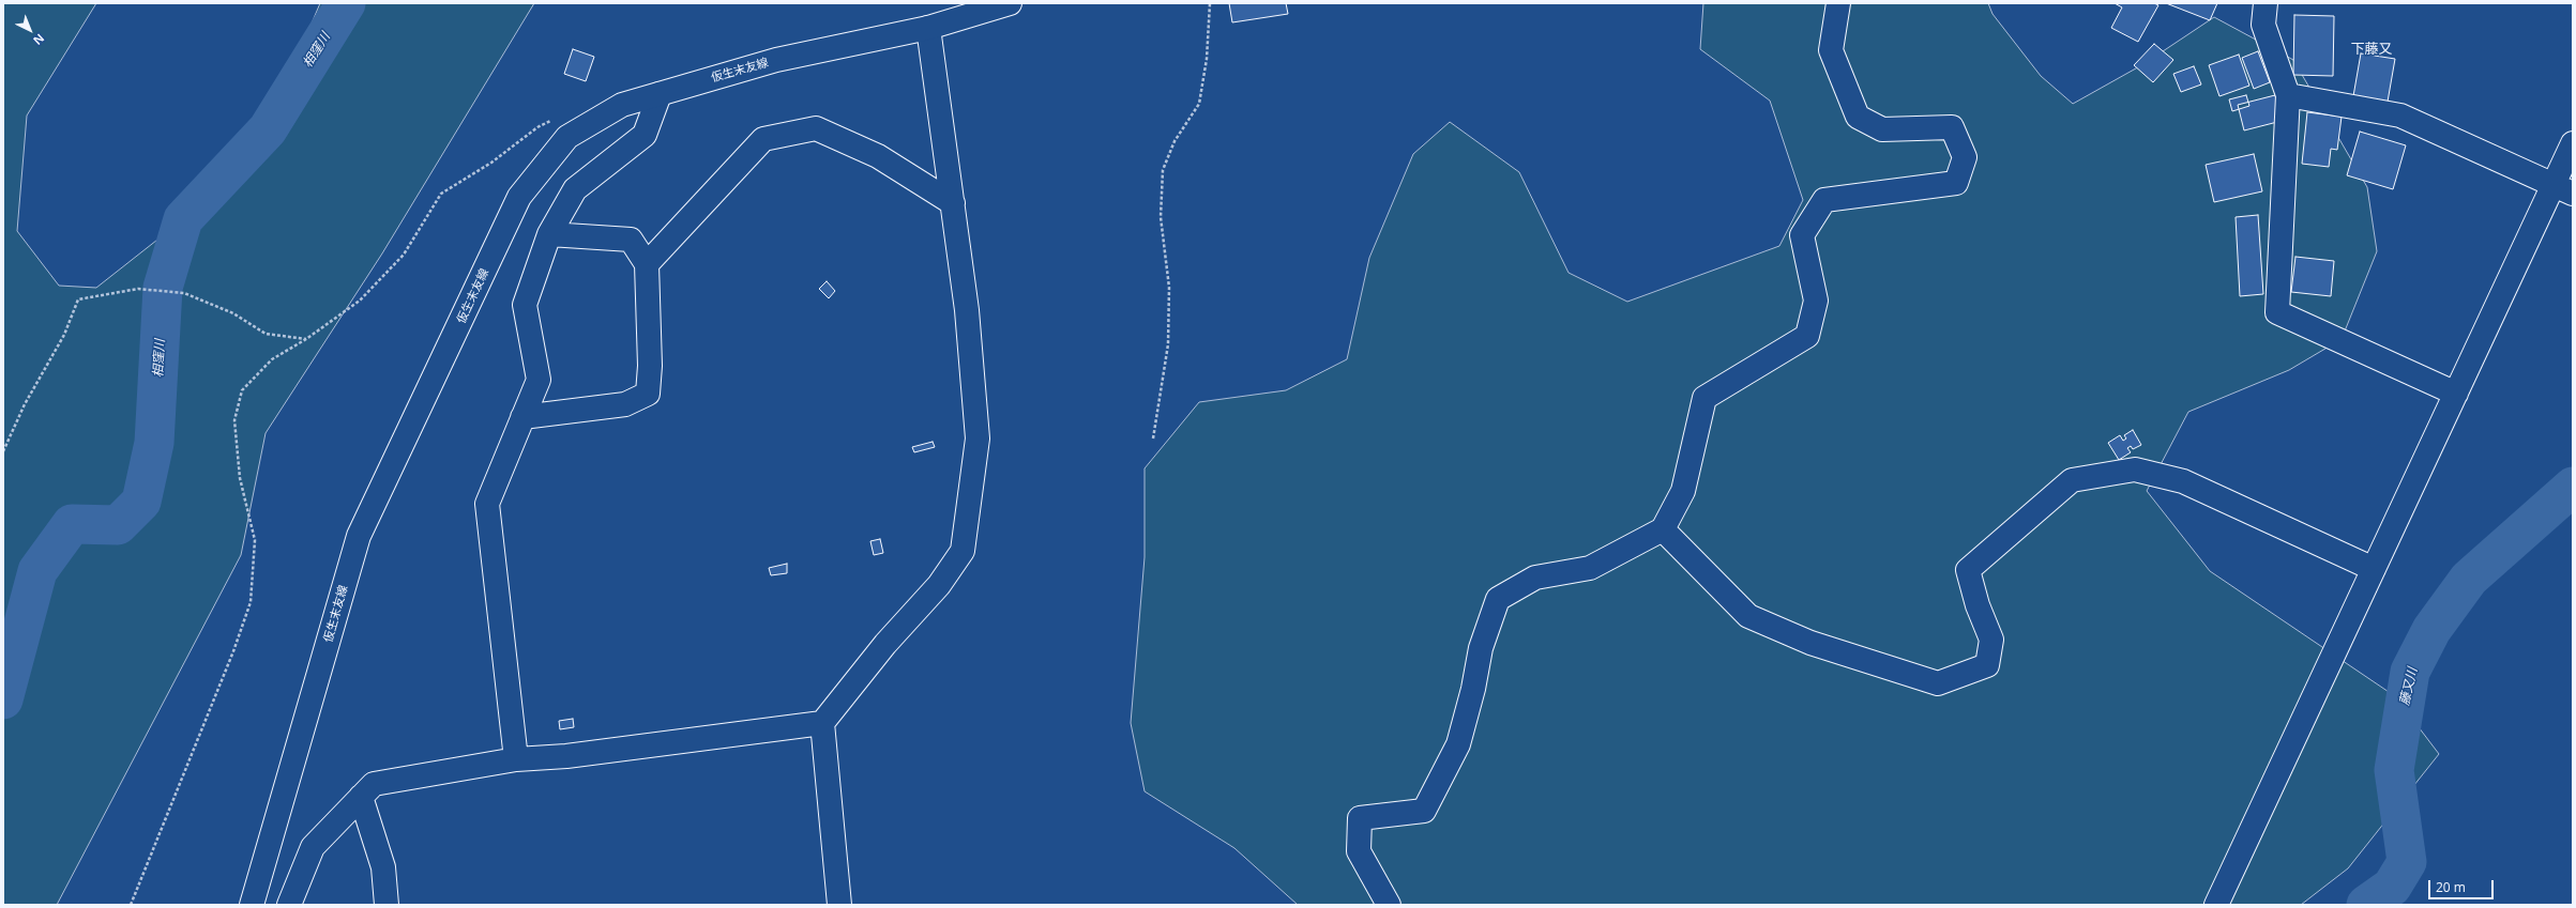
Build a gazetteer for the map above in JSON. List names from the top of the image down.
{
  "streets": {
    "street": ["仮生末友線"]
  },
  "districts": ["下藤又"],
  "water": ["相窪川", "藤又川"],
  "scale_bar": "20 m",
  "north": "bottom right"
}
